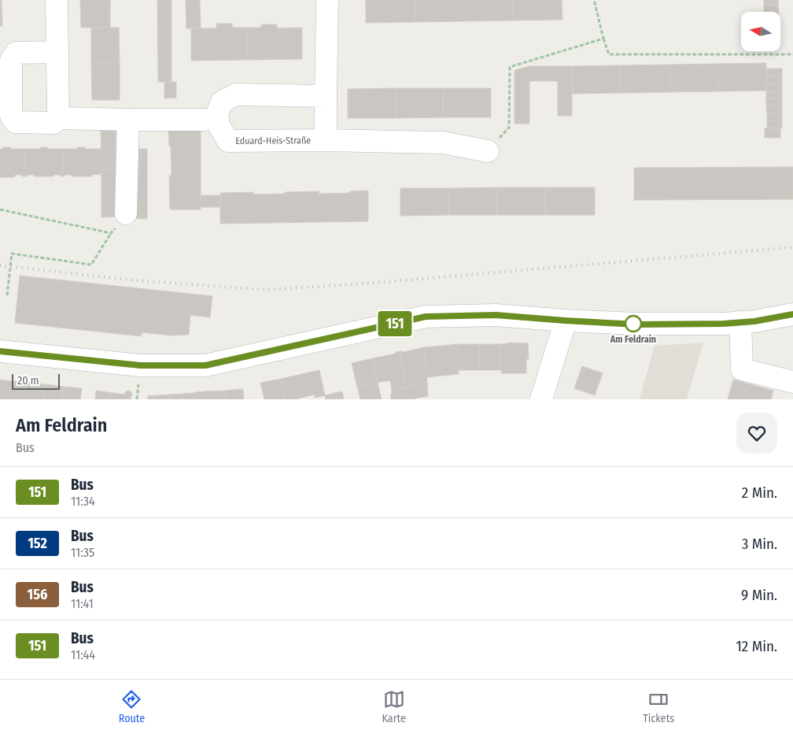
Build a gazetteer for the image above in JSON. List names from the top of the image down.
{
  "streets": {
    "street": ["Eduard-Heis-Straße"]
  },
  "places": ["Am Feldrain"],
  "lines": ["bus line 151"],
  "scale_bar": "20 m",
  "north": "left",
  "page": {
    "on_map": "151",
    "scale": "20 m",
    "heading": ["Am Feldrain", "Bus"],
    "list": [
      {
        "mark": "151",
        "name": "Bus",
        "note": "11:34",
        "value": "2 Min."
      },
      {
        "mark": "152",
        "name": "Bus",
        "note": "11:35",
        "value": "3 Min."
      },
      {
        "mark": "156",
        "name": "Bus",
        "note": "11:41",
        "value": "9 Min."
      },
      {
        "mark": "151",
        "name": "Bus",
        "note": "11:44",
        "value": "12 Min."
      }
    ],
    "tabs": ["Route", "Karte", "Tickets"]
  }
}
